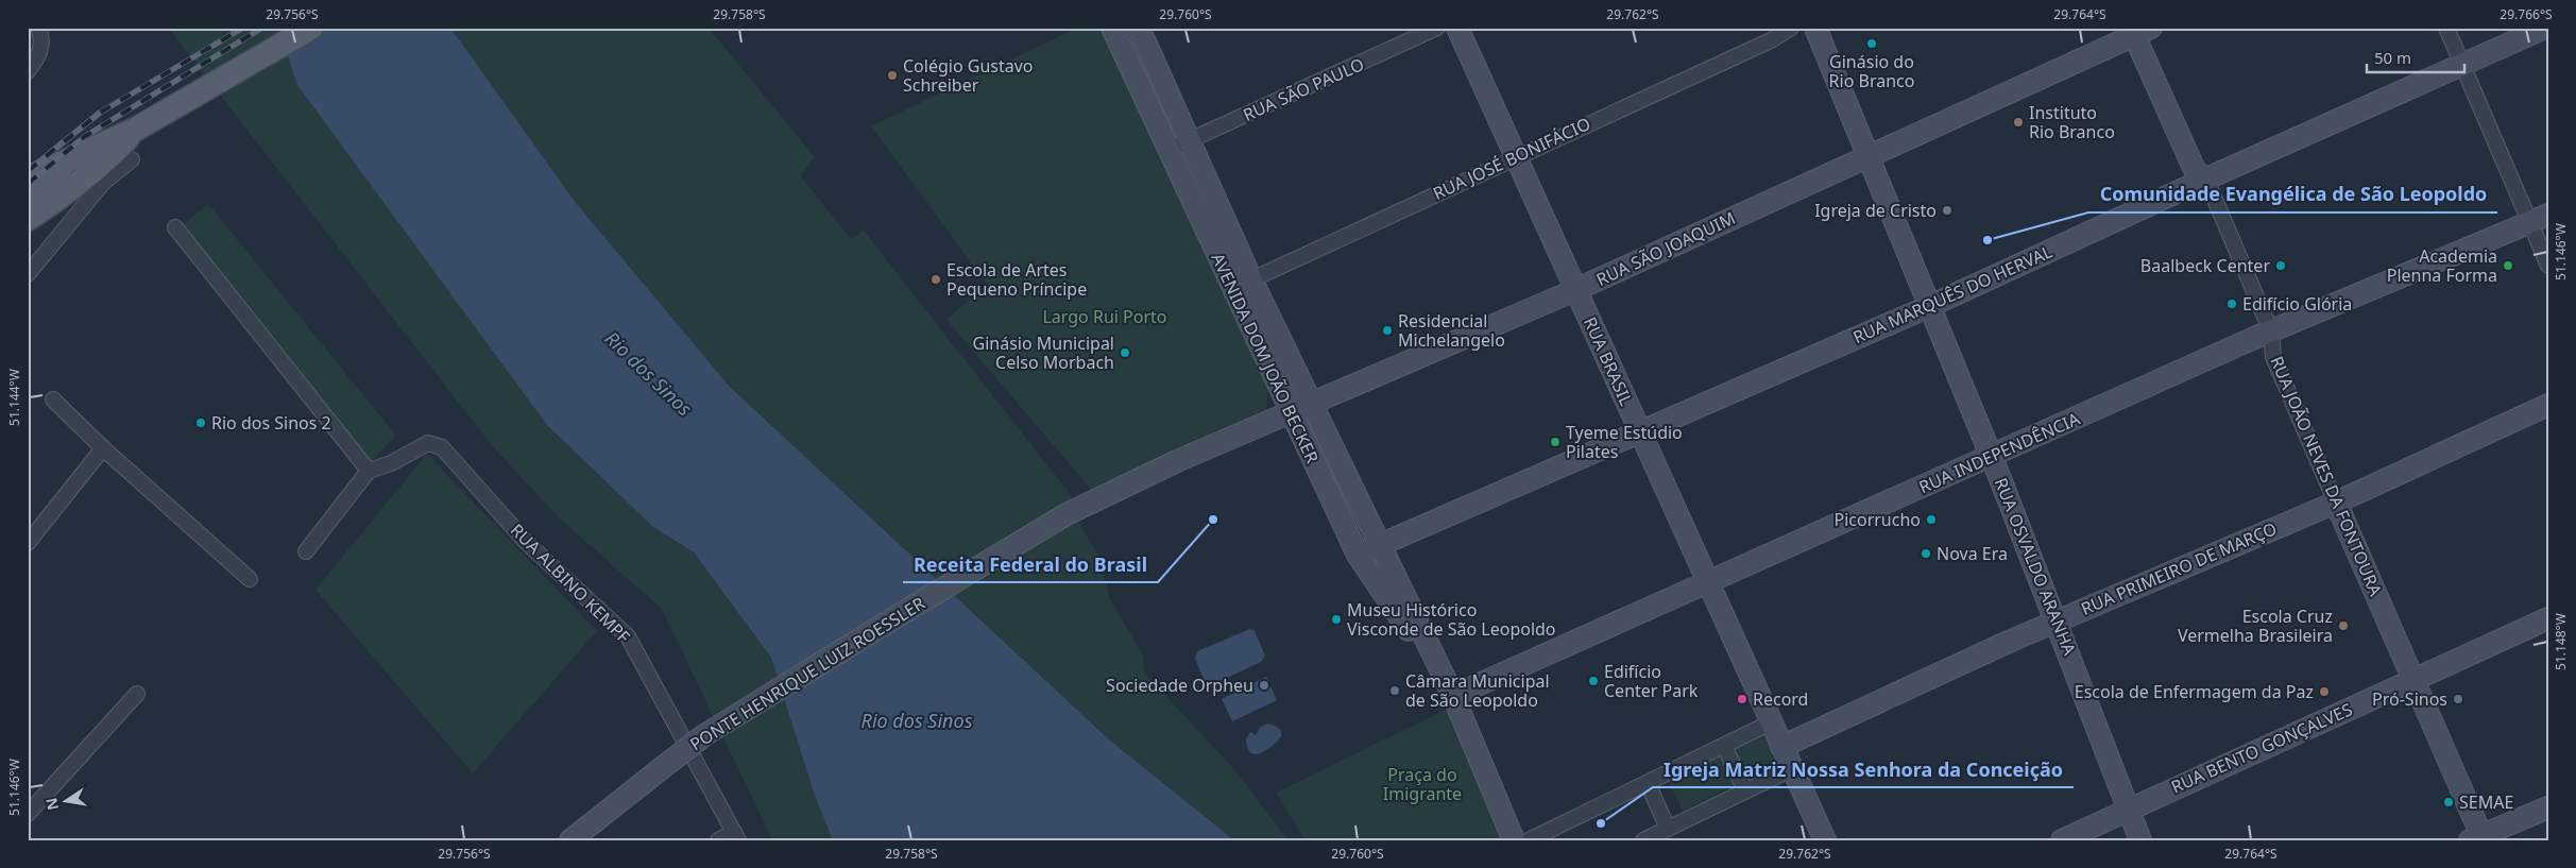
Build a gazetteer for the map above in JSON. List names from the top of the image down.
{
  "streets": {
    "street": [
      "RUA SÃO PAULO",
      "RUA JOSÉ BONIFÁCIO",
      "RUA SÃO JOAQUIM",
      "RUA MARQUÊS DO HERVAL",
      "AVENIDA DOM JOÃO BECKER",
      "RUA BRASIL",
      "RUA INDEPENDÊNCIA",
      "RUA JOÃO NEVES DA FONTOURA",
      "RUA OSVALDO ARANHA",
      "RUA PRIMEIRO DE MARÇO",
      "RUA ALBINO KEMPF",
      "PONTE HENRIQUE LUIZ ROESSLER",
      "RUA BENTO GONÇALVES"
    ]
  },
  "crossings": [
    ["RUA SÃO PAULO", "AVENIDA DOM JOÃO BECKER"],
    ["RUA JOSÉ BONIFÁCIO", "AVENIDA DOM JOÃO BECKER"],
    ["RUA JOSÉ BONIFÁCIO", "RUA BRASIL"],
    ["RUA SÃO JOAQUIM", "AVENIDA DOM JOÃO BECKER"],
    ["RUA SÃO JOAQUIM", "RUA BRASIL"],
    ["RUA SÃO JOAQUIM", "RUA JOÃO NEVES DA FONTOURA"],
    ["RUA SÃO JOAQUIM", "RUA OSVALDO ARANHA"],
    ["RUA SÃO JOAQUIM", "PONTE HENRIQUE LUIZ ROESSLER"],
    ["RUA MARQUÊS DO HERVAL", "AVENIDA DOM JOÃO BECKER"],
    ["RUA MARQUÊS DO HERVAL", "RUA BRASIL"],
    ["RUA MARQUÊS DO HERVAL", "RUA JOÃO NEVES DA FONTOURA"],
    ["RUA MARQUÊS DO HERVAL", "RUA OSVALDO ARANHA"],
    ["AVENIDA DOM JOÃO BECKER", "RUA INDEPENDÊNCIA"],
    ["RUA BRASIL", "RUA INDEPENDÊNCIA"],
    ["RUA BRASIL", "RUA PRIMEIRO DE MARÇO"],
    ["RUA INDEPENDÊNCIA", "RUA JOÃO NEVES DA FONTOURA"],
    ["RUA INDEPENDÊNCIA", "RUA OSVALDO ARANHA"],
    ["RUA JOÃO NEVES DA FONTOURA", "RUA PRIMEIRO DE MARÇO"],
    ["RUA JOÃO NEVES DA FONTOURA", "RUA BENTO GONÇALVES"],
    ["RUA OSVALDO ARANHA", "RUA PRIMEIRO DE MARÇO"],
    ["RUA OSVALDO ARANHA", "RUA BENTO GONÇALVES"]
  ],
  "water": ["Rio dos Sinos"],
  "parks": ["Largo Rui Porto", "Praça do Imigrante"],
  "places": [
    "Ginásio do Rio Branco",
    "Colégio Gustavo Schreiber",
    "Instituto Rio Branco",
    "Igreja de Cristo",
    "Comunidade Evangélica de São Leopoldo",
    "Baalbeck Center",
    "Academia Plenna Forma",
    "Escola de Artes Pequeno Príncipe",
    "Edifício Glória",
    "Residencial Michelangelo",
    "Ginásio Municipal Celso Morbach",
    "Rio dos Sinos 2",
    "Tyeme Estúdio Pilates",
    "Receita Federal do Brasil",
    "Picorrucho",
    "Nova Era",
    "Museu Histórico Visconde de São Leopoldo",
    "Escola Cruz Vermelha Brasileira",
    "Edifício Center Park",
    "Sociedade Orpheu",
    "Câmara Municipal de São Leopoldo",
    "Escola de Enfermagem da Paz",
    "Record",
    "Pró-Sinos",
    "SEMAE",
    "Igreja Matriz Nossa Senhora da Conceição"
  ],
  "scale_bar": "50 m",
  "north": "left",
  "coordinates": [
    "29.756°S",
    "29.758°S",
    "29.760°S",
    "29.762°S",
    "29.764°S",
    "29.766°S",
    "51.146°W",
    "51.144°W",
    "51.148°W"
  ]
}
